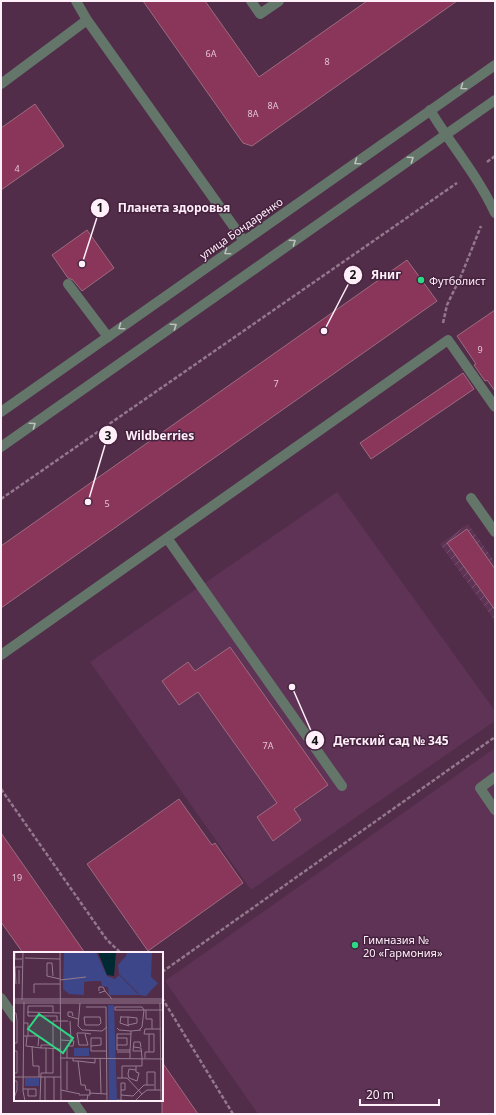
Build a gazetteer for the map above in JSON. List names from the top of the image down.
{
  "streets": {
    "street": ["улица Бондаренко"]
  },
  "places": [
    "Планета здоровья",
    "Футболист",
    "Яниг",
    "Wildberries",
    "Детский сад № 345",
    "Гимназия № 20 «Гармония»"
  ],
  "house_numbers": [
    "6А",
    "8",
    "8А",
    "8А",
    "4",
    "9",
    "7",
    "5",
    "7А",
    "19"
  ],
  "scale_bar": "20 m"
}
